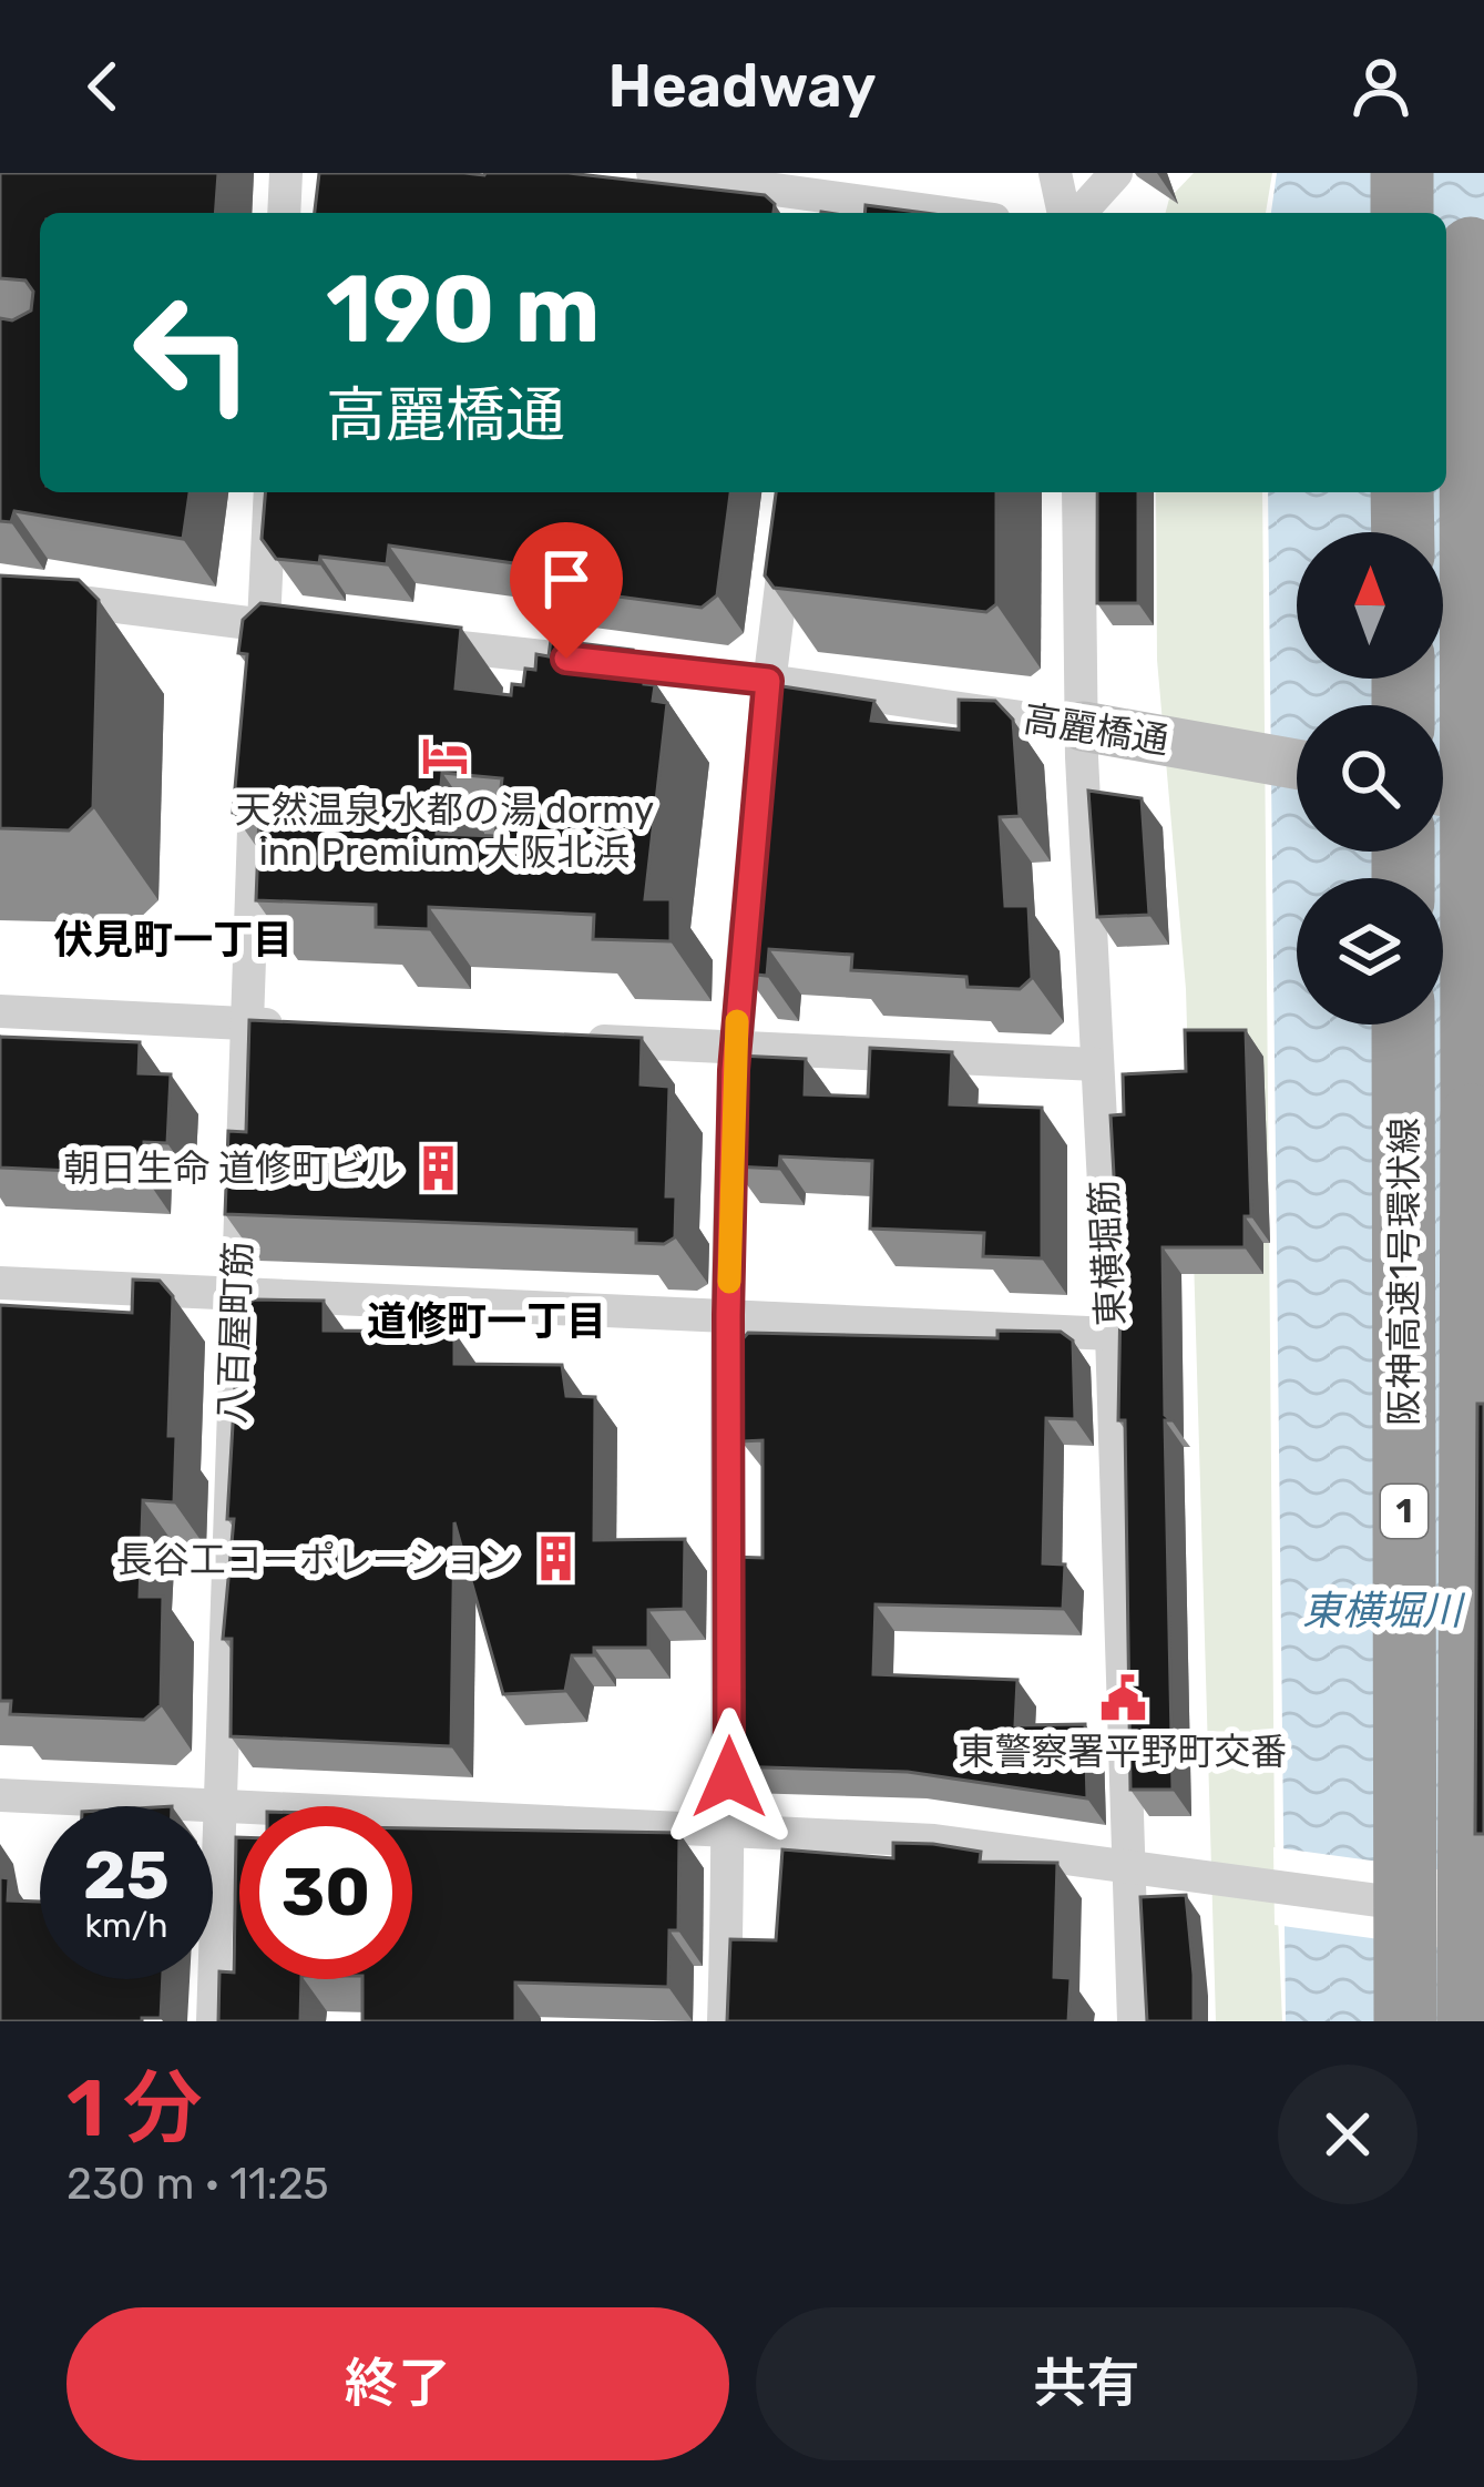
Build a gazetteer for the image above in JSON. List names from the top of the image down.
{
  "streets": {
    "highway": ["阪神高速1号環状線", "1"],
    "street": ["高麗橋通", "東横堀筋", "八百屋町筋"]
  },
  "crossings": [
    ["高麗橋通", "東横堀筋"]
  ],
  "districts": ["伏見町一丁目", "道修町一丁目"],
  "water": ["東横堀川"],
  "places": {
    "hotel": ["天然温泉 水都の湯 dormy inn Premium 大阪北浜"],
    "building": ["朝日生命 道修町ビル", "長谷工コーポレーション"],
    "public building": ["東警察署平野町交番"]
  },
  "north": "top",
  "page": {
    "header": "Headway",
    "turn": ["190 m", "高麗橋通"],
    "speed": "25 km/h",
    "limit": "30",
    "heading": ["1 分", "230 m · 11:25"],
    "buttons": ["終了", "共有"]
  }
}
